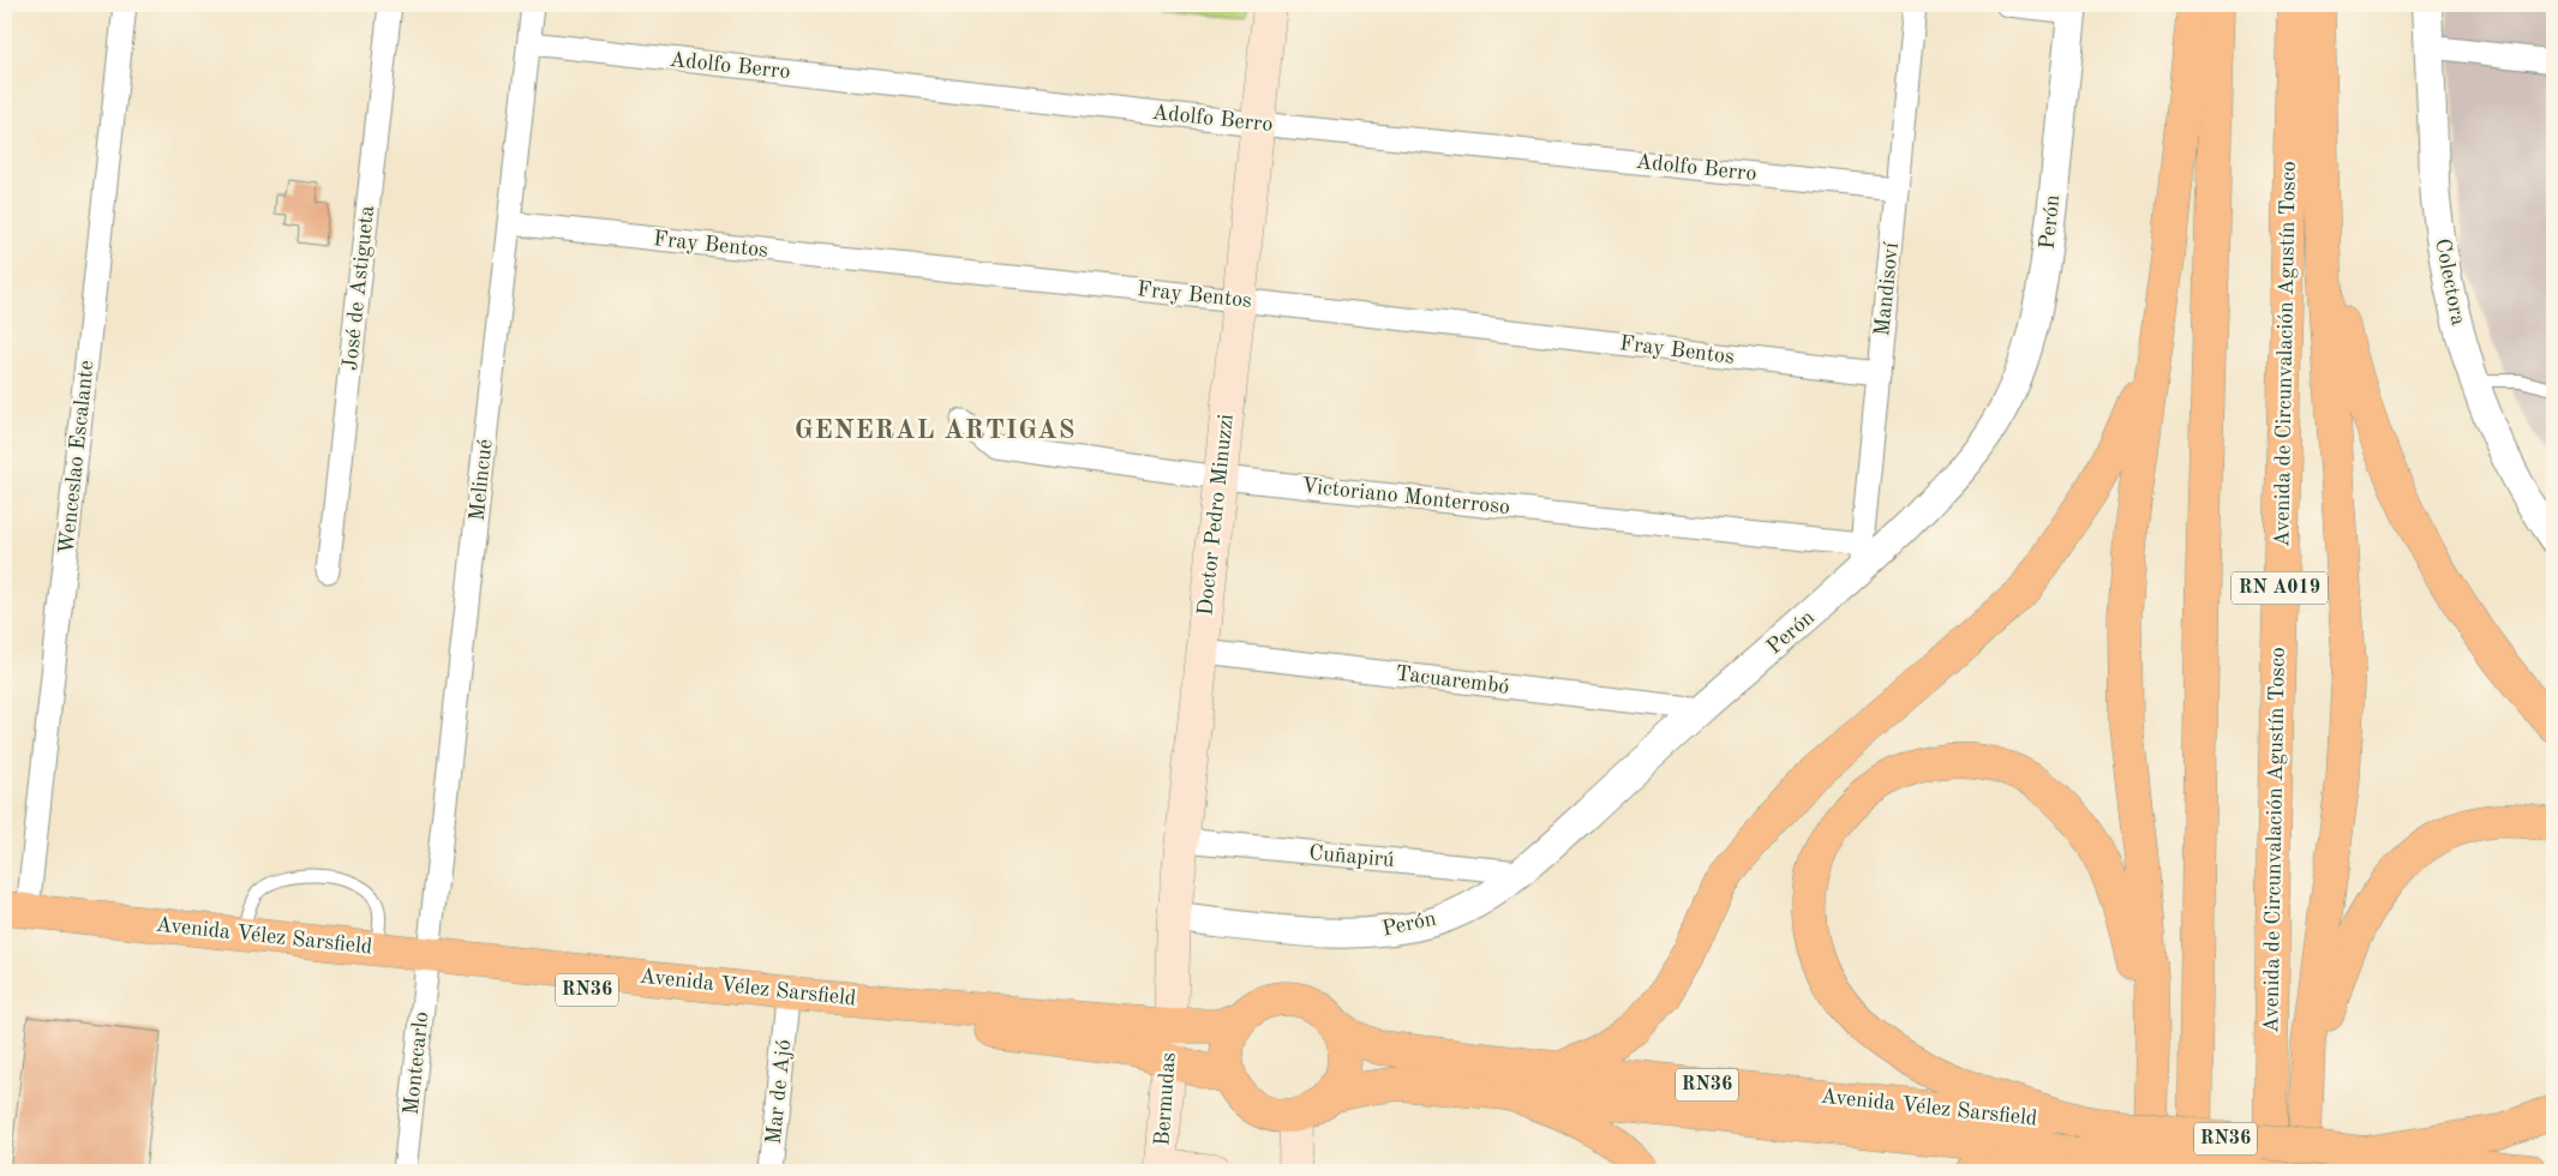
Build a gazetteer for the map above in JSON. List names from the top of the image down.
{
  "streets": {
    "main road": [
      "Avenida de Circunvalación Agustín Tosco",
      "Doctor Pedro Minuzzi",
      "RN A019",
      "Avenida Vélez Sarsfield",
      "RN36",
      "Bermudas"
    ],
    "street": [
      "Adolfo Berro",
      "Perón",
      "Fray Bentos",
      "Colectora",
      "José de Astigueta",
      "Mandisoví",
      "Wenceslao Escalante",
      "Melincué",
      "Victoriano Monterroso",
      "Tacuarembó",
      "Cuñapirú",
      "Montecarlo",
      "Mar de Ajó"
    ]
  },
  "crossings": [
    ["Adolfo Berro", "Mandisoví"],
    ["Adolfo Berro", "Melincué"],
    ["Adolfo Berro", "Doctor Pedro Minuzzi"],
    ["Perón", "Mandisoví"],
    ["Perón", "Doctor Pedro Minuzzi"],
    ["Perón", "Tacuarembó"],
    ["Perón", "Cuñapirú"],
    ["Fray Bentos", "Mandisoví"],
    ["Fray Bentos", "Melincué"],
    ["Fray Bentos", "Doctor Pedro Minuzzi"],
    ["Mandisoví", "Victoriano Monterroso"],
    ["Wenceslao Escalante", "Avenida Vélez Sarsfield"],
    ["Melincué", "Avenida Vélez Sarsfield"],
    ["Melincué", "Montecarlo"],
    ["Victoriano Monterroso", "Doctor Pedro Minuzzi"],
    ["Doctor Pedro Minuzzi", "Tacuarembó"],
    ["Doctor Pedro Minuzzi", "Cuñapirú"],
    ["Doctor Pedro Minuzzi", "Avenida Vélez Sarsfield"],
    ["Doctor Pedro Minuzzi", "Bermudas"],
    ["Avenida Vélez Sarsfield", "RN36"],
    ["Avenida Vélez Sarsfield", "Montecarlo"],
    ["Avenida Vélez Sarsfield", "Mar de Ajó"],
    ["Avenida Vélez Sarsfield", "Bermudas"]
  ],
  "districts": ["GENERAL ARTIGAS"]
}
